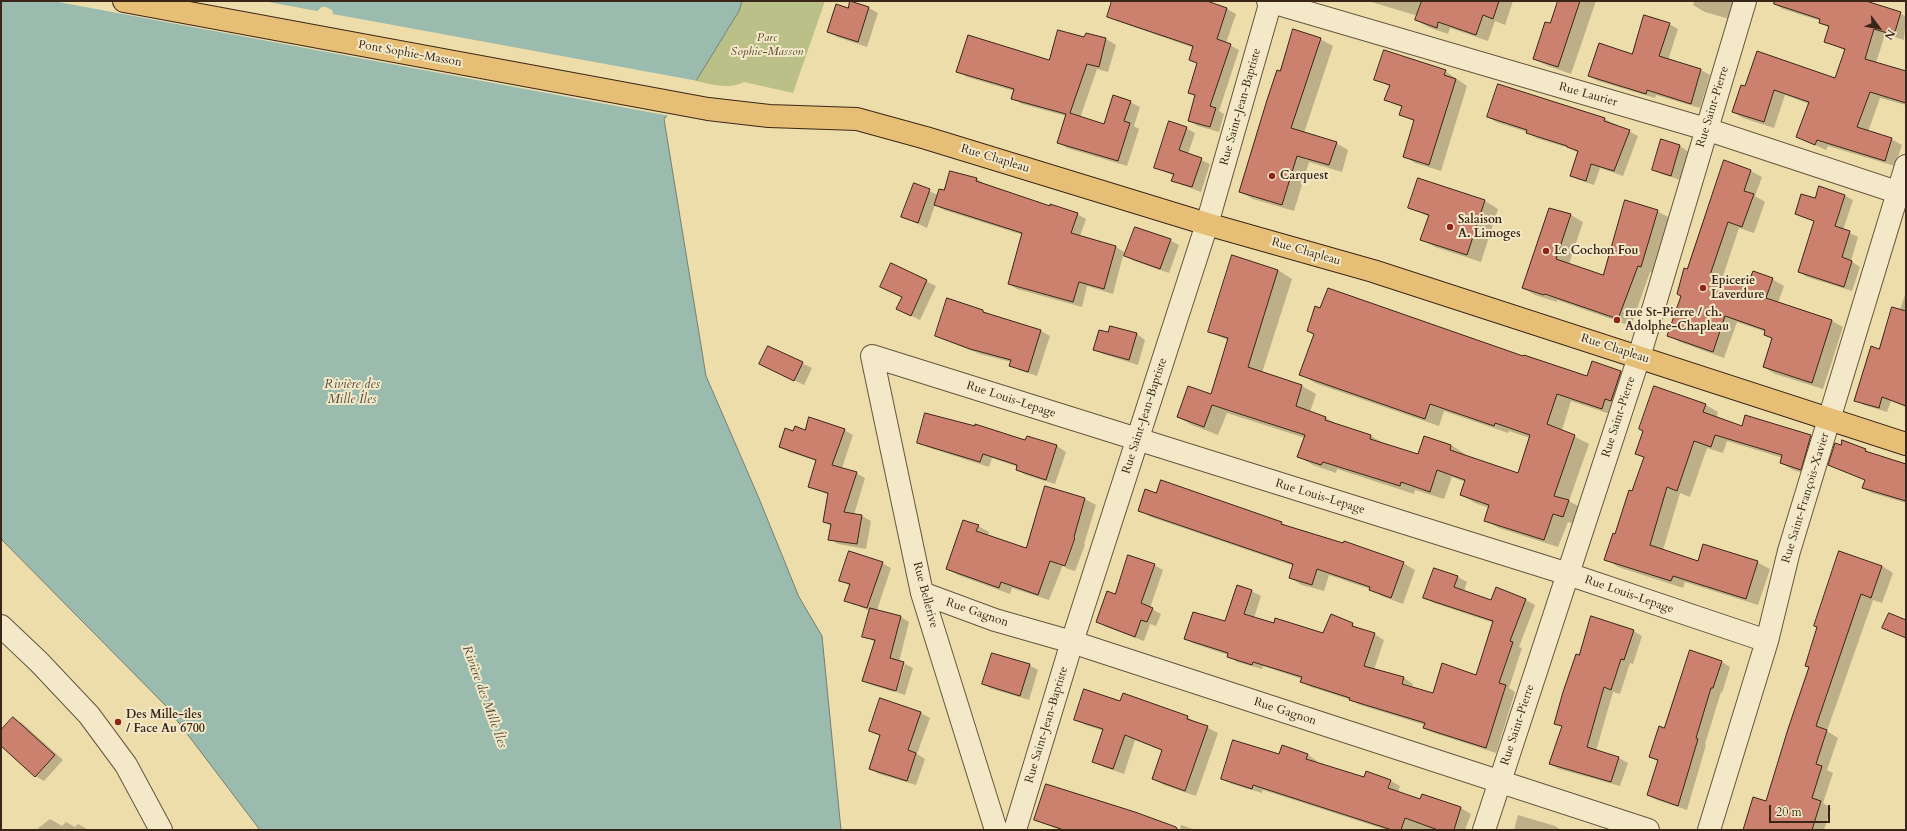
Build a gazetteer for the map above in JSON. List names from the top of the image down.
{
  "streets": {
    "main road": ["Pont Sophie-Masson", "Rue Chapleau"],
    "street": [
      "Rue Laurier",
      "Rue Saint-Jean-Baptiste",
      "Rue Saint-Pierre",
      "Rue Louis-Lepage",
      "Rue Saint-François-Xavier",
      "Rue Bellerive",
      "Rue Gagnon"
    ]
  },
  "crossings": [
    ["Pont Sophie-Masson", "Rue Chapleau"],
    ["Rue Laurier", "Rue Saint-Jean-Baptiste"],
    ["Rue Laurier", "Rue Saint-Pierre"],
    ["Rue Laurier", "Rue Saint-François-Xavier"],
    ["Rue Saint-Jean-Baptiste", "Rue Chapleau"],
    ["Rue Saint-Jean-Baptiste", "Rue Louis-Lepage"],
    ["Rue Saint-Jean-Baptiste", "Rue Gagnon"],
    ["Rue Saint-Pierre", "Rue Chapleau"],
    ["Rue Saint-Pierre", "Rue Louis-Lepage"],
    ["Rue Saint-Pierre", "Rue Gagnon"],
    ["Rue Chapleau", "Rue Saint-François-Xavier"],
    ["Rue Louis-Lepage", "Rue Saint-François-Xavier"],
    ["Rue Louis-Lepage", "Rue Bellerive"],
    ["Rue Bellerive", "Rue Gagnon"]
  ],
  "water": ["Rivière des Mille Îles"],
  "parks": ["Parc Sophie-Masson"],
  "places": [
    "Carquest",
    "Salaison A. Limoges",
    "Le Cochon Fou",
    "Epicerie Laverdure",
    "rue St-Pierre / ch. Adolphe-Chapleau",
    "Des Mille-îles / Face Au 6700"
  ],
  "scale_bar": "20 m",
  "north": "bottom right"
}
